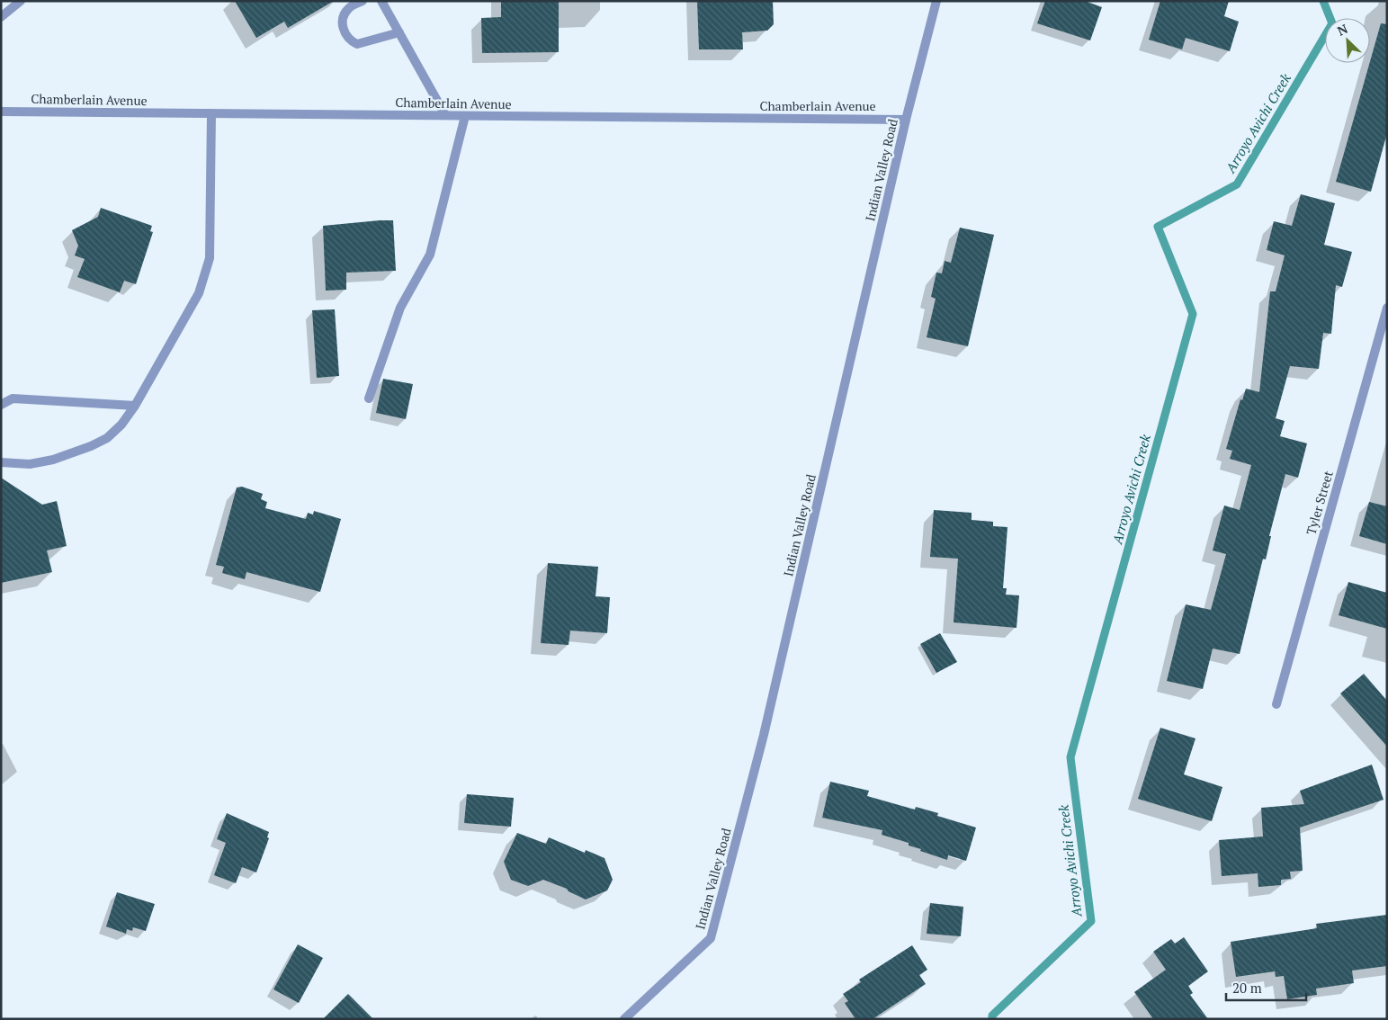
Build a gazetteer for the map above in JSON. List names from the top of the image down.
{
  "streets": {
    "street": ["Chamberlain Avenue", "Indian Valley Road", "Tyler Street"]
  },
  "crossings": [
    ["Chamberlain Avenue", "Indian Valley Road"]
  ],
  "water": ["Arroyo Avichi Creek"],
  "scale_bar": "20 m",
  "north": "top left"
}
